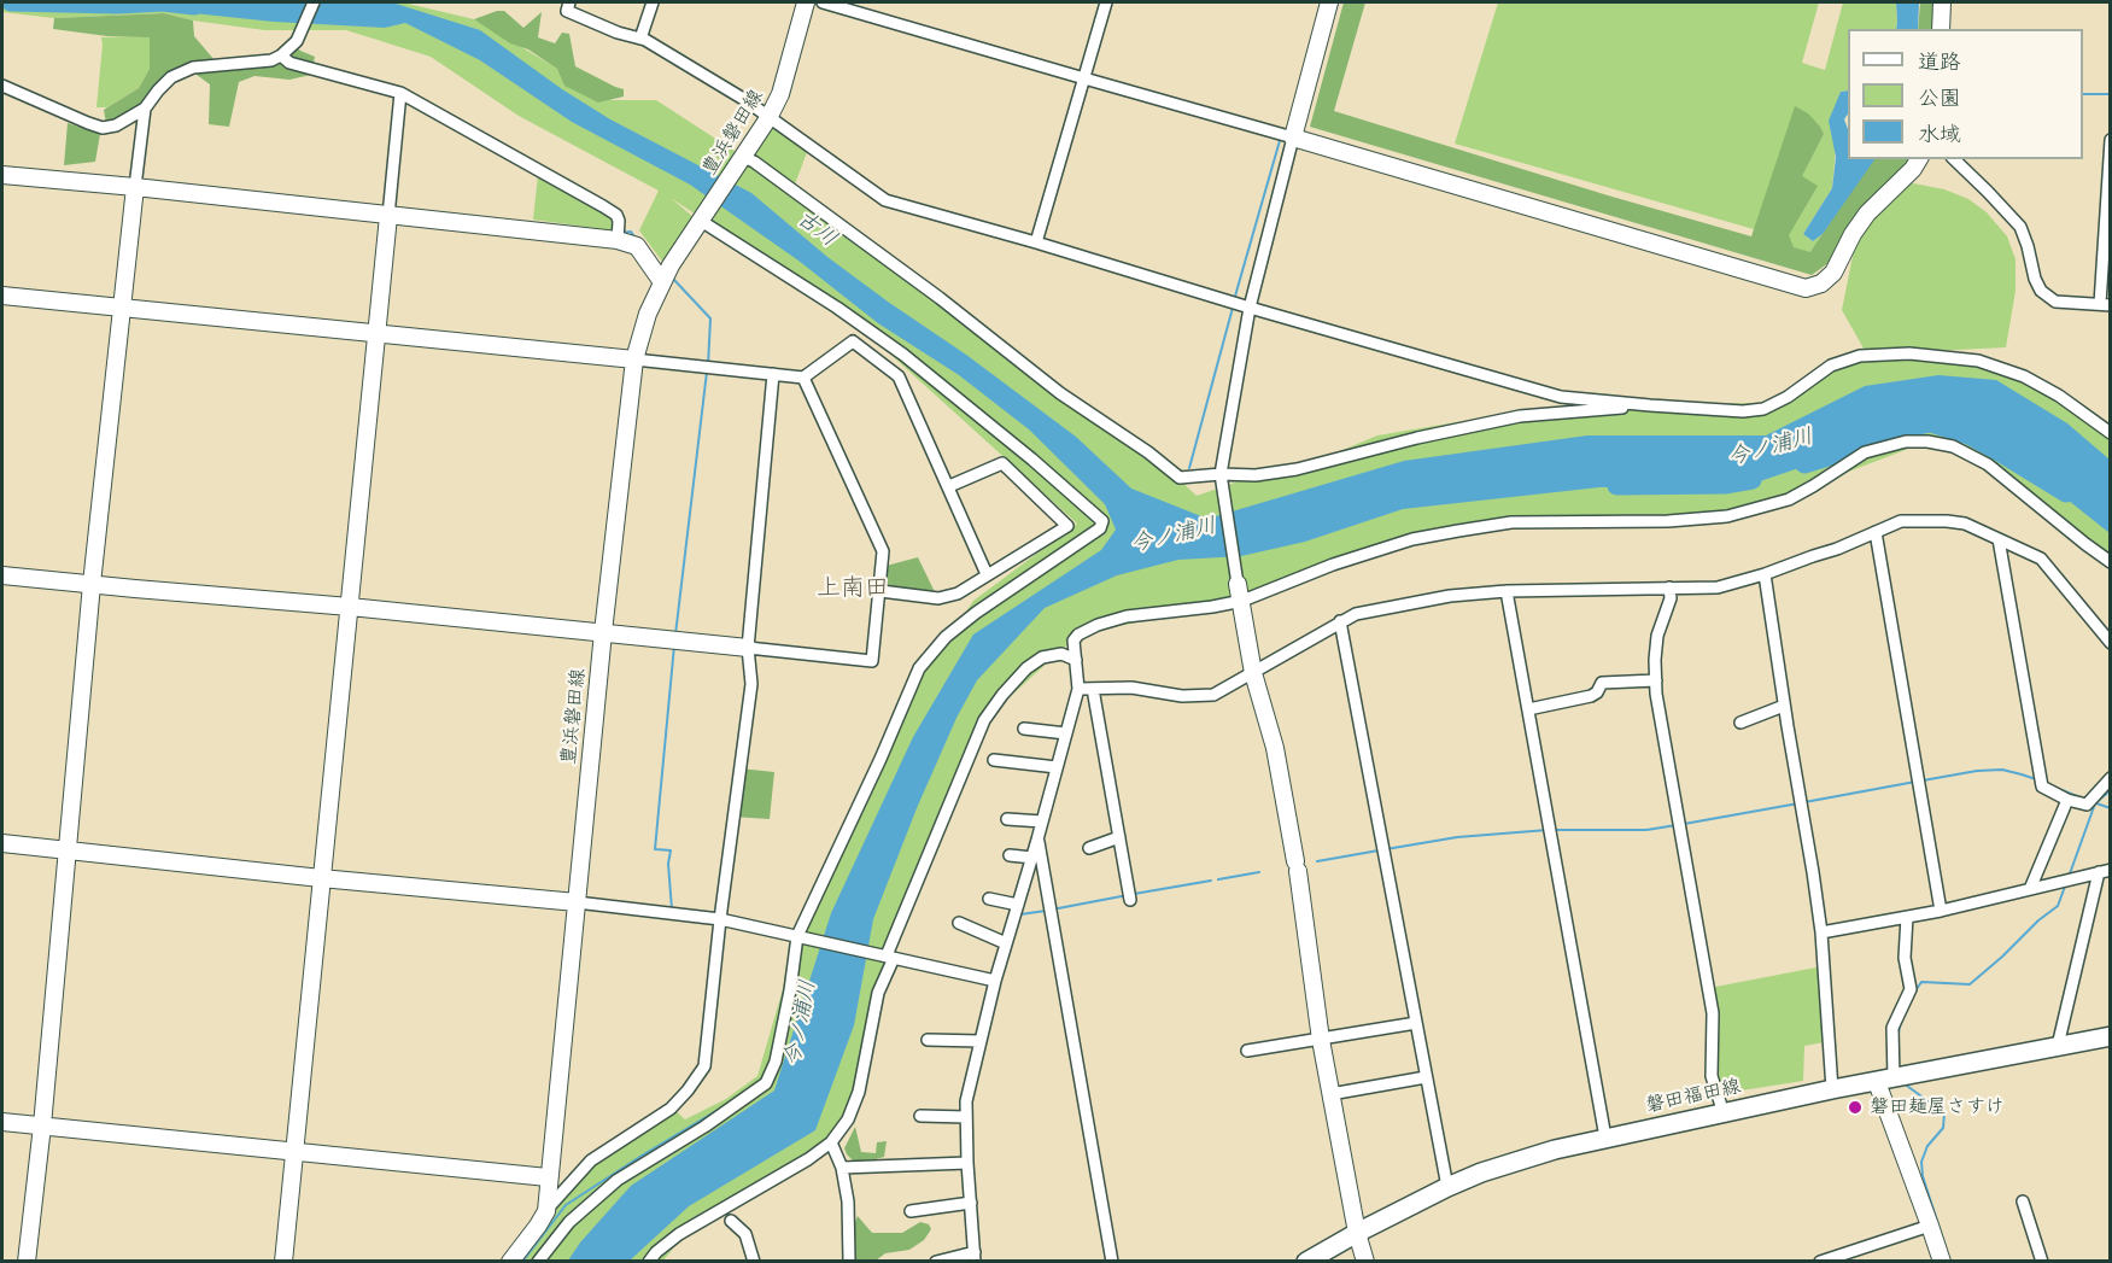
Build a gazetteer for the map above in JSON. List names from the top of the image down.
{
  "streets": {
    "main road": ["磐田福田線"],
    "street": ["豊浜磐田線"]
  },
  "districts": ["上南田"],
  "water": ["古川", "今ノ浦川"],
  "places": ["磐田麺屋さすけ"],
  "legend": ["道路", "公園", "水域"]
}
